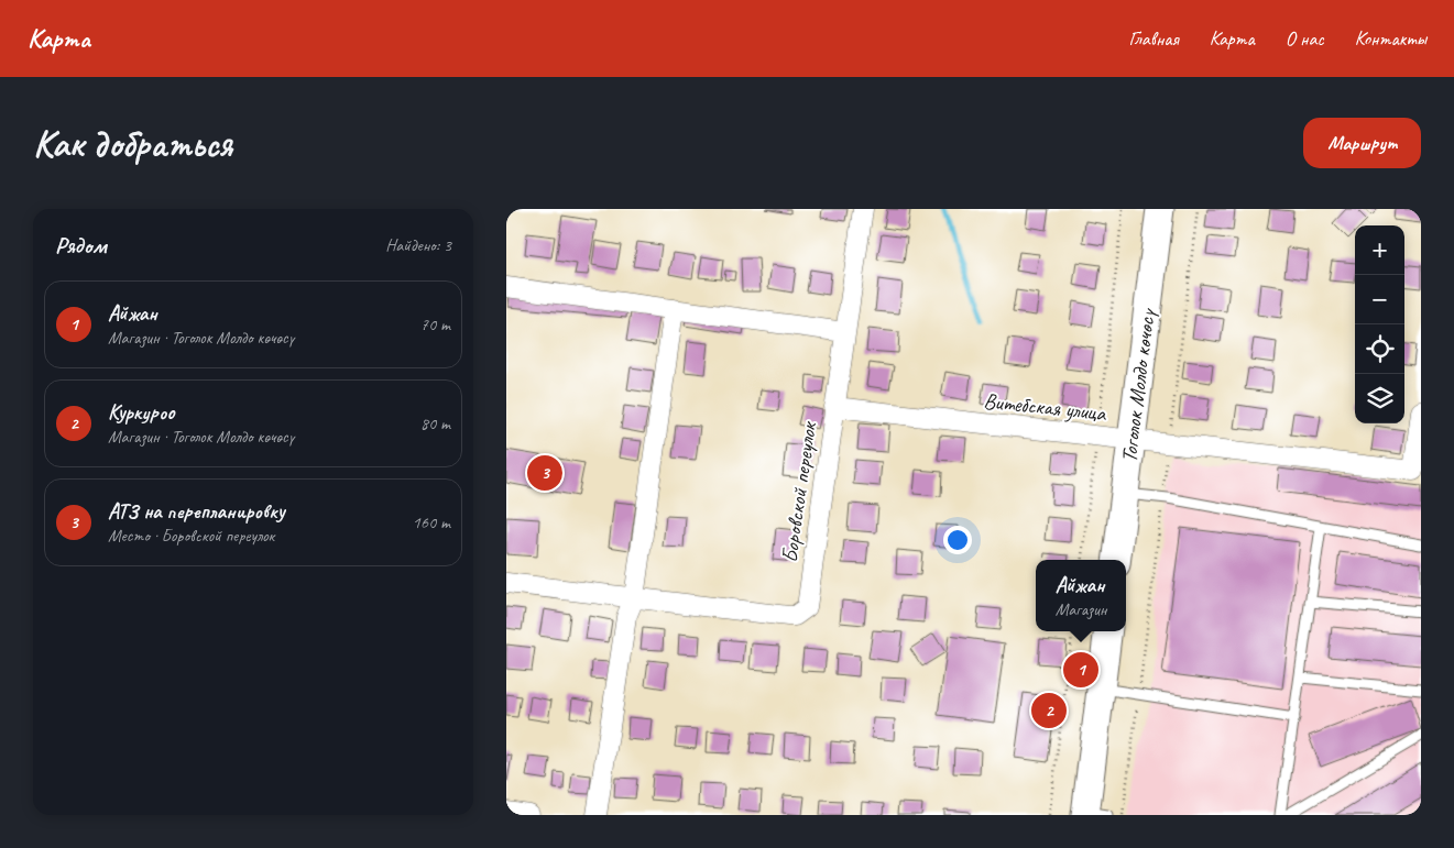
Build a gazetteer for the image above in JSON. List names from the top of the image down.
{
  "streets": {
    "main road": ["Тоголок Молдо көчөсү"],
    "street": ["Витебская улица", "Боровской переулок"]
  },
  "crossings": [
    ["Тоголок Молдо көчөсү", "Витебская улица"],
    ["Витебская улица", "Боровской переулок"]
  ],
  "page": {
    "header": "Карта",
    "nav": [
      "Главная",
      "Карта",
      "О нас",
      "Контакты"
    ],
    "buttons": "Маршрут",
    "title": "Как добраться",
    "heading": ["Рядом", "Найдено: 3"],
    "map_buttons": ["+", "−"],
    "list": [
      {
        "mark": "1",
        "name": "Айжан",
        "note": "Магазин · Тоголок Молдо көчөсү",
        "value": "70 m"
      },
      {
        "mark": "2",
        "name": "Куркуроо",
        "note": "Магазин · Тоголок Молдо көчөсү",
        "value": "80 m"
      },
      {
        "mark": "3",
        "name": "АТЗ на перепланировку",
        "note": "Место · Боровской переулок",
        "value": "160 m"
      }
    ],
    "pins": ["3", "1", "2"],
    "popup": ["Айжан", "Магазин"]
  }
}
